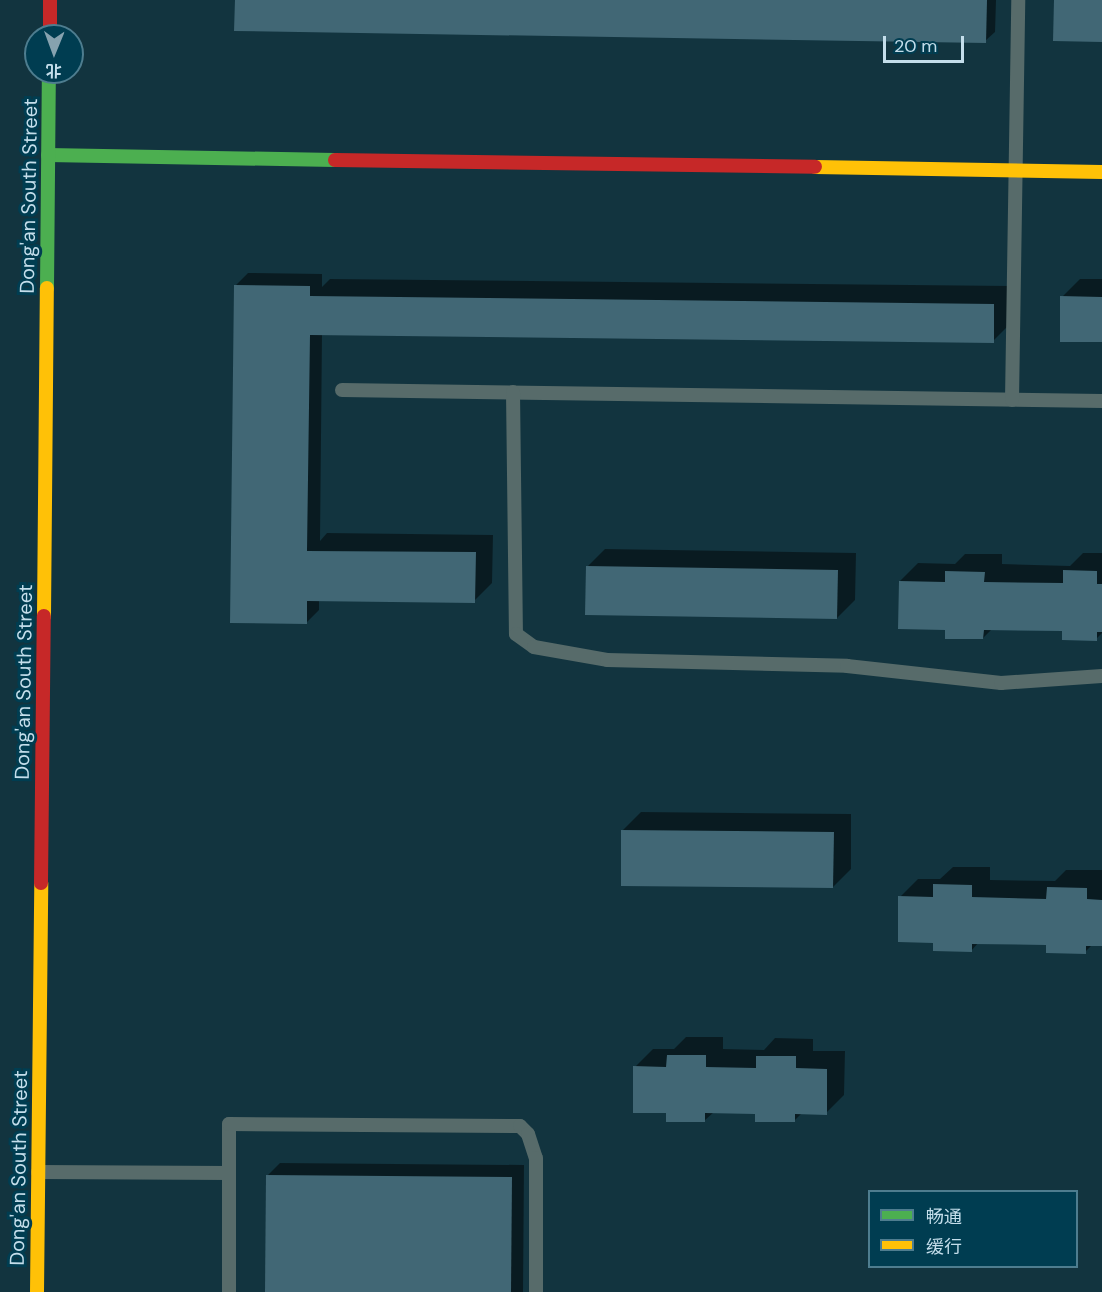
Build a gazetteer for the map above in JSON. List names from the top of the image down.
{
  "streets": {
    "main road": ["Dong'an South Street"]
  },
  "legend": ["畅通", "缓行"],
  "scale_bar": "20 m",
  "north": "bottom"
}
